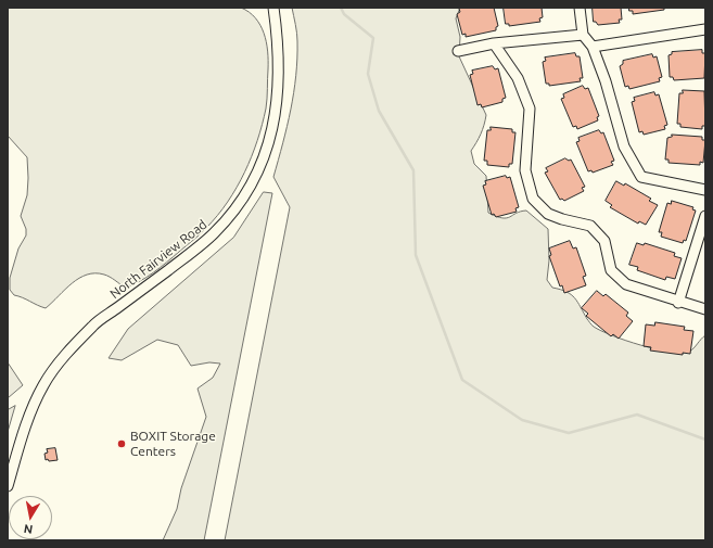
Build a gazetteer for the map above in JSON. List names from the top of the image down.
{
  "streets": {
    "street": ["North Fairview Road"]
  },
  "places": ["BOXIT Storage Centers"],
  "north": "bottom"
}
